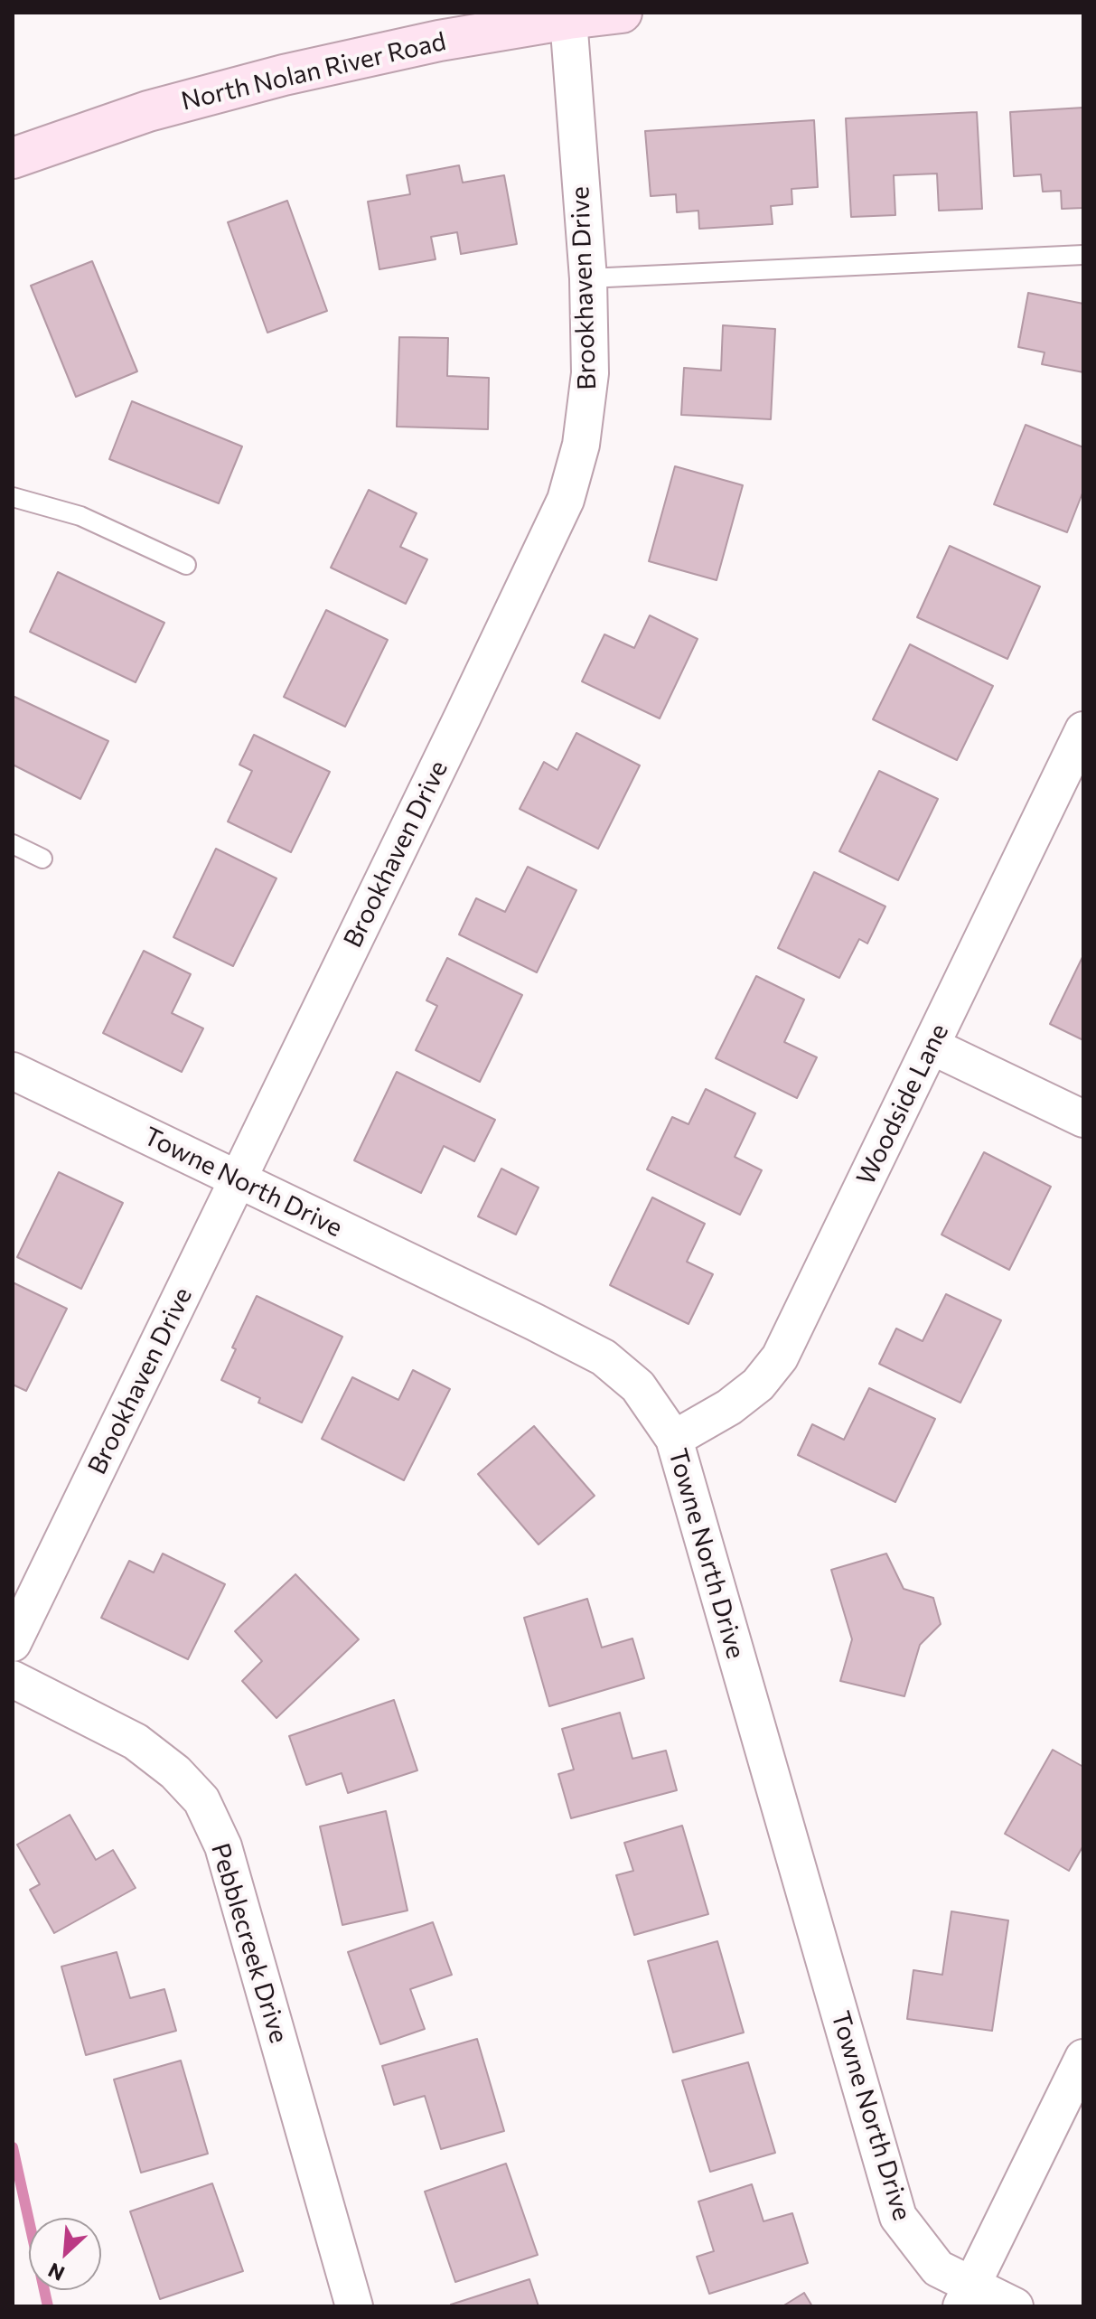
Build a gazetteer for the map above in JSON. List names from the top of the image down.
{
  "streets": {
    "main road": ["North Nolan River Road"],
    "street": [
      "Brookhaven Drive",
      "Woodside Lane",
      "Towne North Drive",
      "Pebblecreek Drive"
    ]
  },
  "crossings": [
    ["North Nolan River Road", "Brookhaven Drive"],
    ["Brookhaven Drive", "Towne North Drive"],
    ["Woodside Lane", "Towne North Drive"]
  ],
  "north": "bottom left"
}
